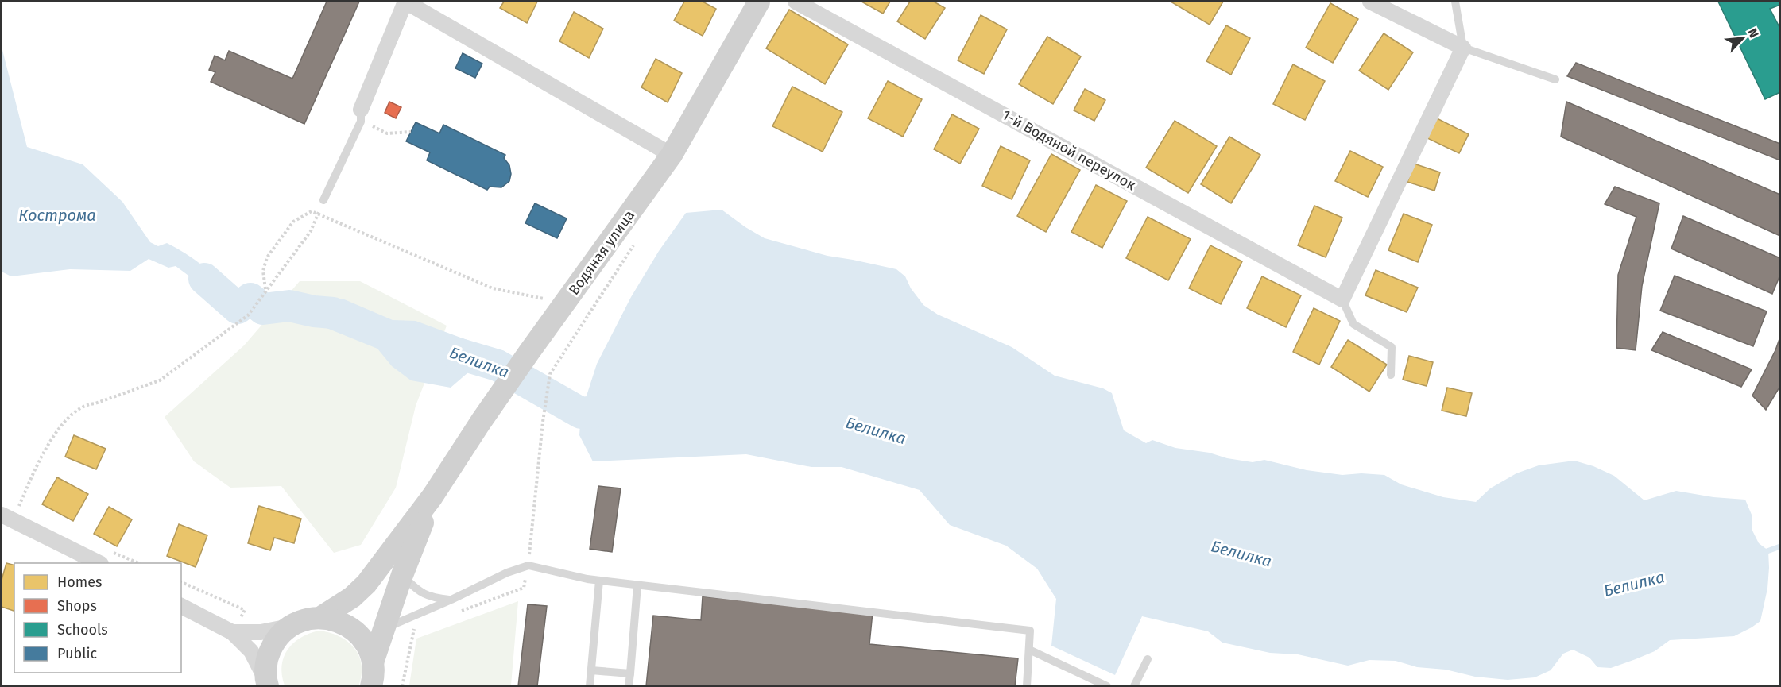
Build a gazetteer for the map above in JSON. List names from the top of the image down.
{
  "streets": {
    "street": ["1-й Водяной переулок", "Водяная улица"]
  },
  "water": ["Кострома", "Белилка"],
  "legend": [
    "Homes",
    "Shops",
    "Schools",
    "Public"
  ],
  "north": "top right"
}
